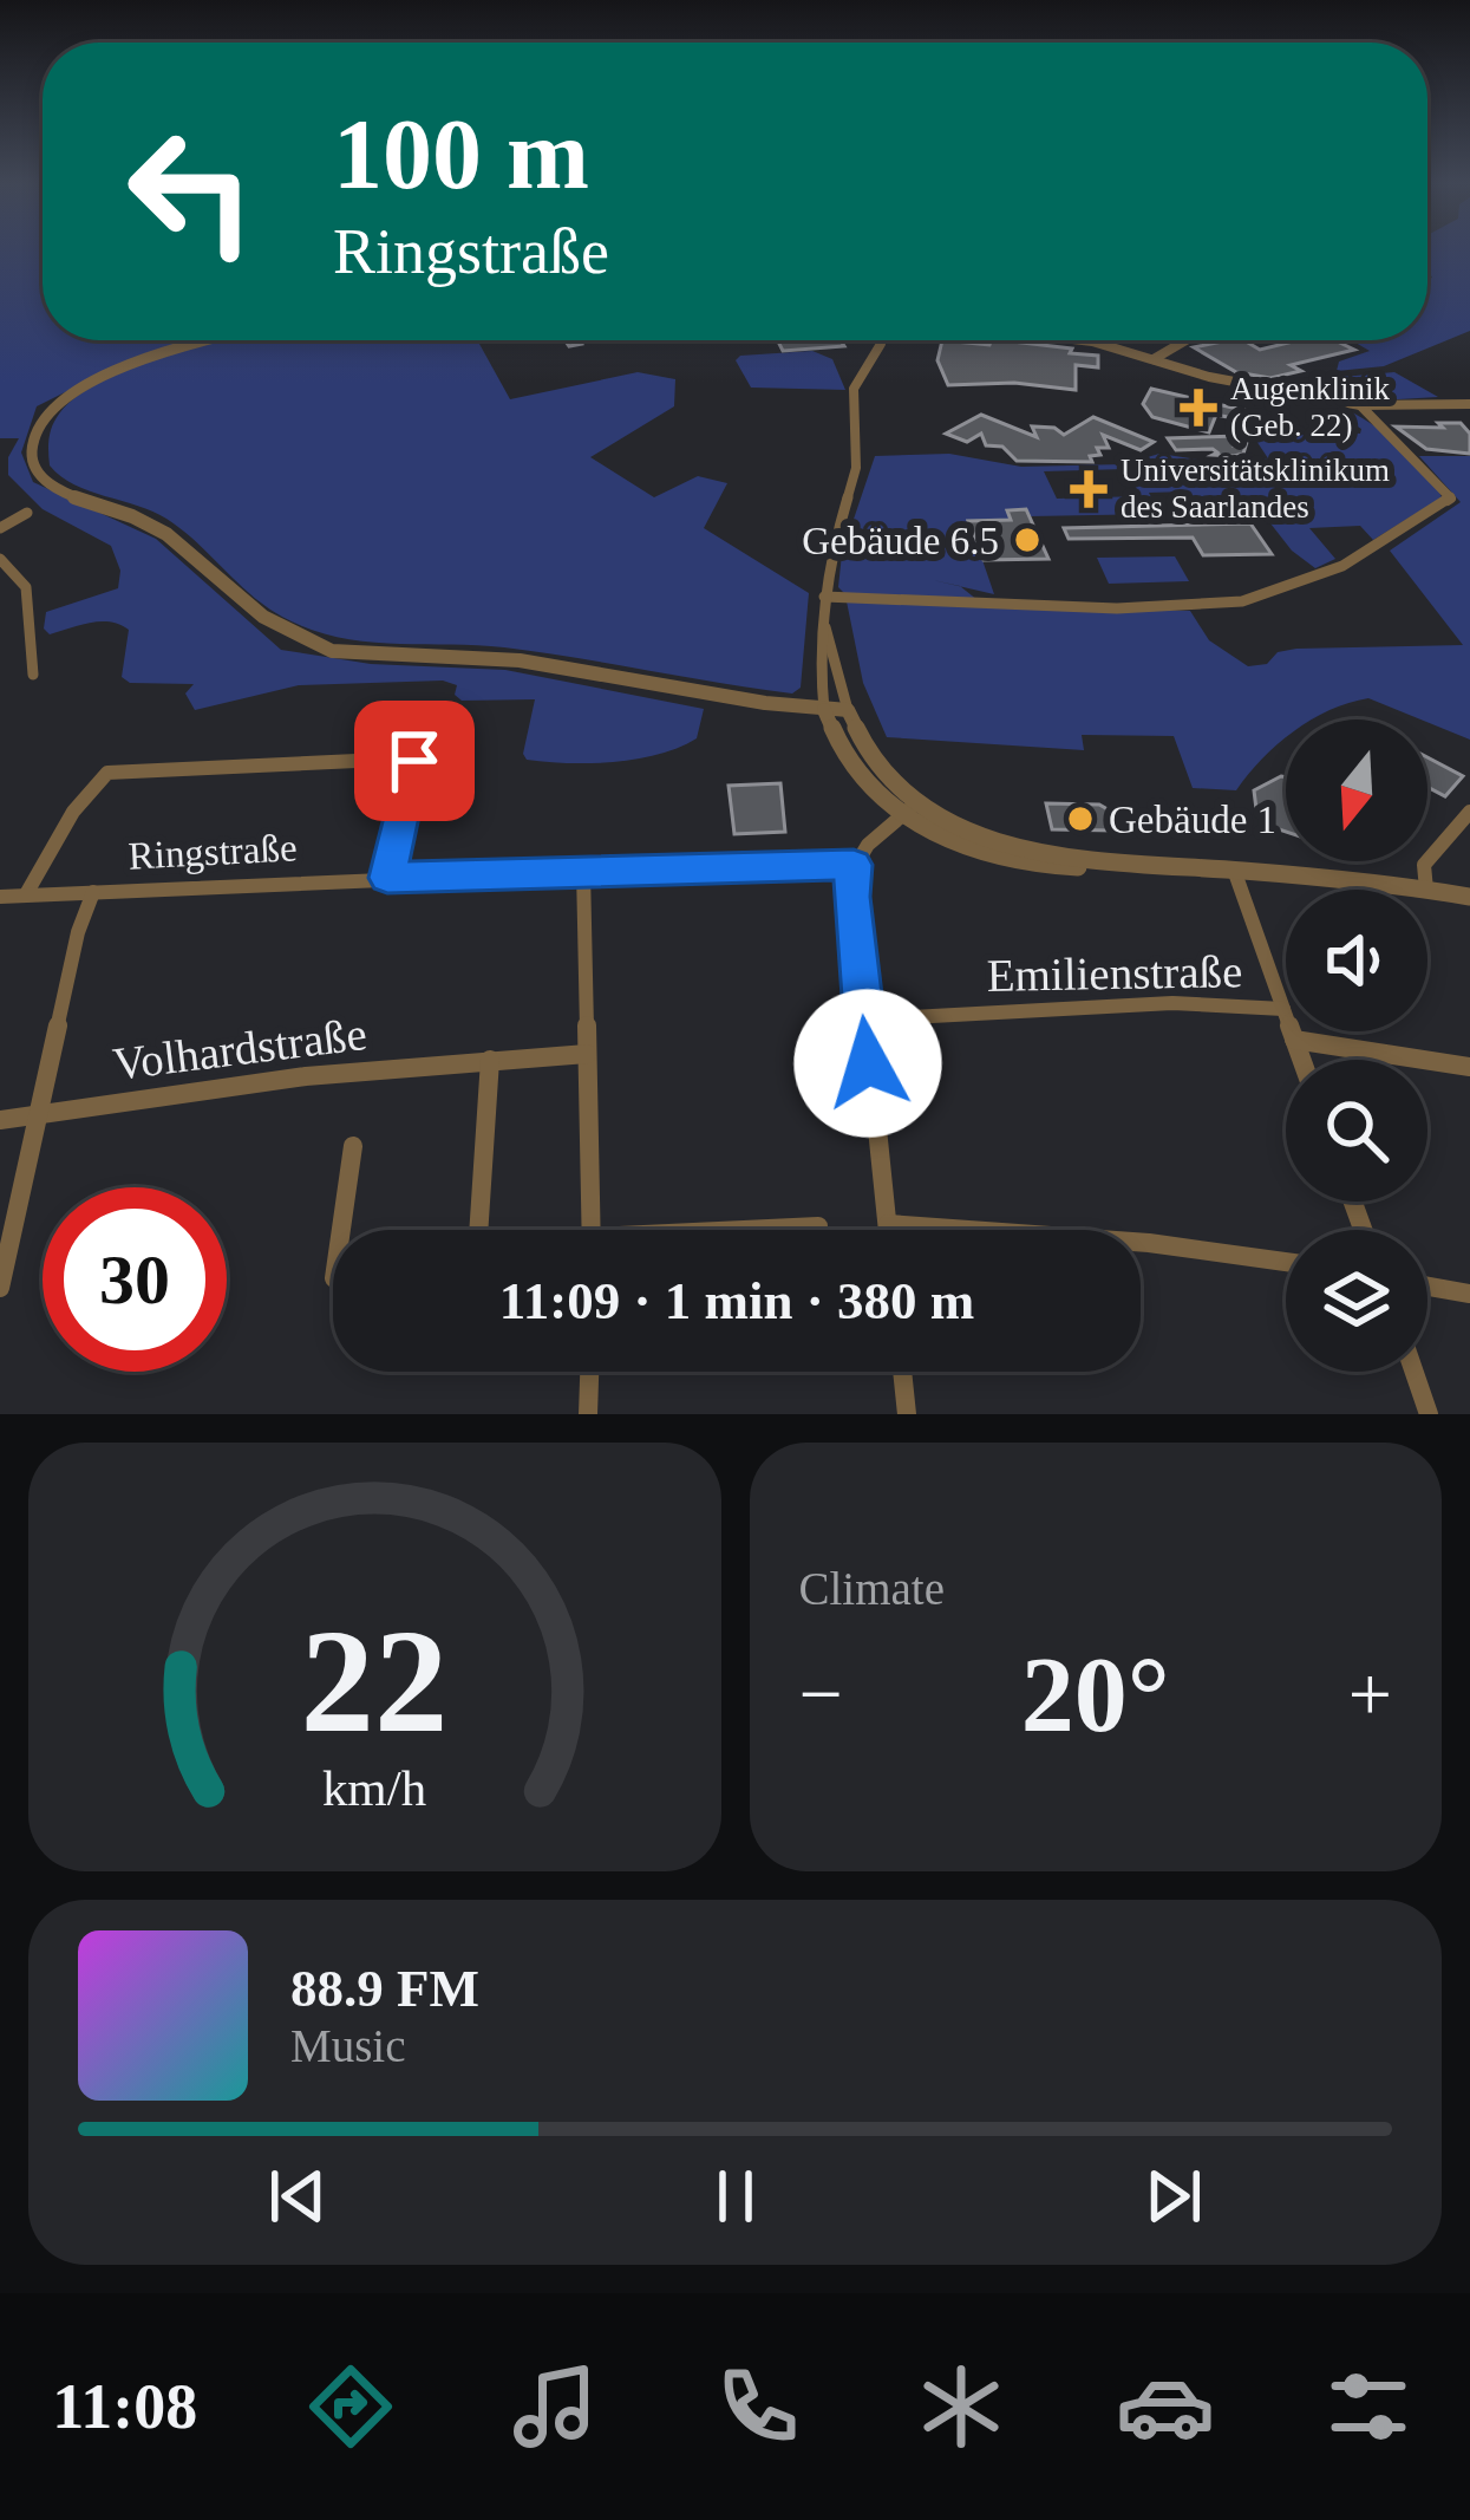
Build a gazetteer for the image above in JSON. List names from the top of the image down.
{
  "streets": {
    "street": ["Ringstraße", "Emilienstraße", "Volhardstraße"]
  },
  "places": {
    "health": ["Augenklinik (Geb. 22)", "Universitätsklinikum des Saarlandes"],
    "other": ["Gebäude 6.5", "Gebäude 1"]
  },
  "north": "bottom",
  "page": {
    "turn": ["100 m", "Ringstraße"],
    "limit": "30",
    "trip": "11:09 · 1 min · 380 m",
    "tile": "Climate",
    "heat": ["−", "20°", "+"],
    "song": ["88.9 FM", "Music"],
    "tabs": "11:08",
    "gauge": ["22", "km/h"]
  }
}
